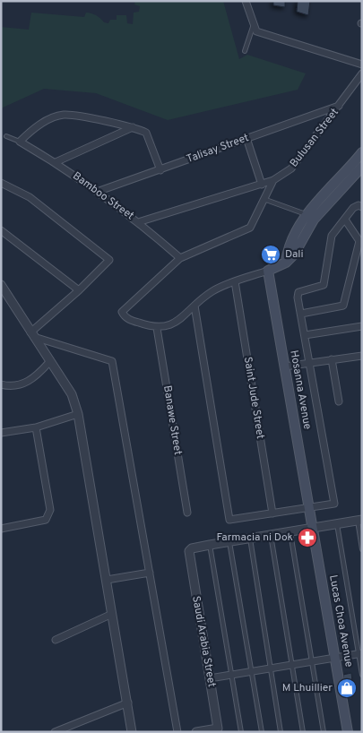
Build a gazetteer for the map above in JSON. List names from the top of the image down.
{
  "streets": {
    "main road": ["Hosanna Avenue", "Lucas Choa Avenue"],
    "street": [
      "Bulusan Street",
      "Talisay Street",
      "Bamboo Street",
      "Saint Jude Street",
      "Banawe Street",
      "Saudi Arabia Street"
    ]
  },
  "crossings": [
    ["Bulusan Street", "Talisay Street"],
    ["Bulusan Street", "Bamboo Street"],
    ["Bulusan Street", "Banawe Street"],
    ["Talisay Street", "Bamboo Street"],
    ["Hosanna Avenue", "Lucas Choa Avenue"]
  ],
  "places": {
    "supermarket": ["Dali"],
    "pharmacy": ["Farmacia ni Dok"],
    "shop": ["M Lhuillier"]
  }
}
